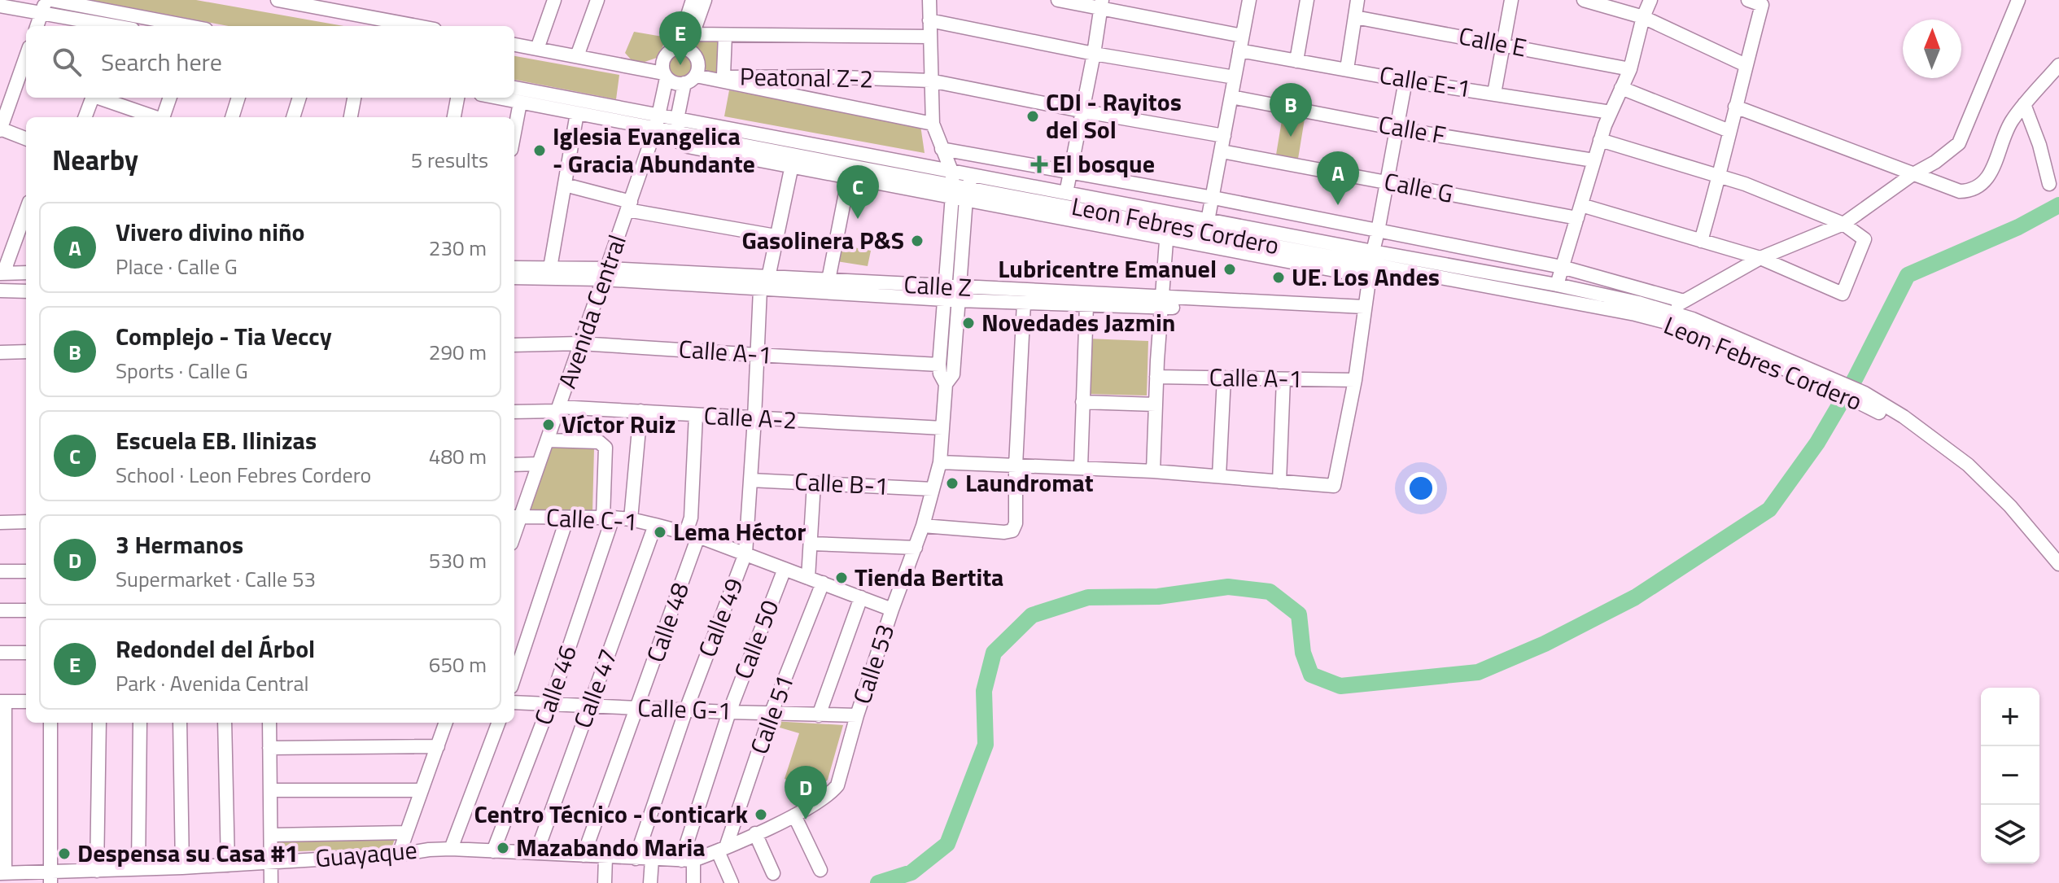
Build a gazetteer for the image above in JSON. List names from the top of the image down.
{
  "streets": {
    "street": [
      "Calle E",
      "Peatonal Z-2",
      "Calle E-1",
      "Calle F",
      "Calle G",
      "Leon Febres Cordero",
      "Calle Z",
      "Avenida Central",
      "Calle A-1",
      "Calle A-2",
      "Calle B-1",
      "Calle C-1",
      "Calle 49",
      "Calle 48",
      "Calle 50",
      "Calle 53",
      "Calle 46",
      "Calle 47",
      "Calle G-1",
      "Calle 51",
      "Guayaque"
    ]
  },
  "crossings": [
    ["Leon Febres Cordero", "Avenida Central"],
    ["Leon Febres Cordero", "Calle 53"],
    ["Calle Z", "Avenida Central"],
    ["Calle Z", "Calle 49"],
    ["Calle Z", "Calle 53"],
    ["Avenida Central", "Calle A-1"],
    ["Avenida Central", "Calle A-2"],
    ["Avenida Central", "Calle C-1"],
    ["Avenida Central", "Calle 46"],
    ["Calle A-1", "Calle 49"],
    ["Calle A-1", "Calle 53"],
    ["Calle A-2", "Calle 49"],
    ["Calle A-2", "Calle 48"],
    ["Calle A-2", "Calle 53"],
    ["Calle B-1", "Calle 49"],
    ["Calle B-1", "Calle 53"],
    ["Calle C-1", "Calle 49"],
    ["Calle C-1", "Calle 48"],
    ["Calle C-1", "Calle 50"],
    ["Calle C-1", "Calle 53"],
    ["Calle C-1", "Calle 46"],
    ["Calle C-1", "Calle 47"],
    ["Calle C-1", "Calle 51"],
    ["Calle 49", "Calle G-1"],
    ["Calle 49", "Guayaque"],
    ["Calle 48", "Calle G-1"],
    ["Calle 48", "Guayaque"],
    ["Calle 50", "Calle 53"],
    ["Calle 50", "Calle G-1"],
    ["Calle 50", "Guayaque"],
    ["Calle 53", "Calle G-1"],
    ["Calle 53", "Calle 51"],
    ["Calle 53", "Guayaque"],
    ["Calle 46", "Calle G-1"],
    ["Calle 46", "Guayaque"],
    ["Calle 47", "Calle G-1"],
    ["Calle 47", "Guayaque"],
    ["Calle G-1", "Calle 51"]
  ],
  "places": {
    "other": [
      "CDI - Rayitos del Sol",
      "Iglesia Evangelica - Gracia Abundante",
      "Gasolinera P&S",
      "Lubricentre Emanuel",
      "UE. Los Andes",
      "Novedades Jazmin",
      "Víctor Ruiz",
      "Laundromat",
      "Lema Héctor",
      "Tienda Bertita",
      "Centro Técnico - Conticark",
      "Mazabando Maria",
      "Despensa su Casa #1"
    ],
    "health": ["El bosque"]
  },
  "north": "top",
  "page": {
    "pins": [
      "E",
      "B",
      "A",
      "C",
      "D"
    ],
    "search": "Search here",
    "heading": ["Nearby", "5 results"],
    "list": [
      {
        "mark": "A",
        "name": "Vivero divino niño",
        "note": "Place · Calle G",
        "value": "230 m"
      },
      {
        "mark": "B",
        "name": "Complejo - Tia Veccy",
        "note": "Sports · Calle G",
        "value": "290 m"
      },
      {
        "mark": "C",
        "name": "Escuela EB. Ilinizas",
        "note": "School · Leon Febres Cordero",
        "value": "480 m"
      },
      {
        "mark": "D",
        "name": "3 Hermanos",
        "note": "Supermarket · Calle 53",
        "value": "530 m"
      },
      {
        "mark": "E",
        "name": "Redondel del Árbol",
        "note": "Park · Avenida Central",
        "value": "650 m"
      }
    ],
    "map_buttons": ["+", "−"]
  }
}
